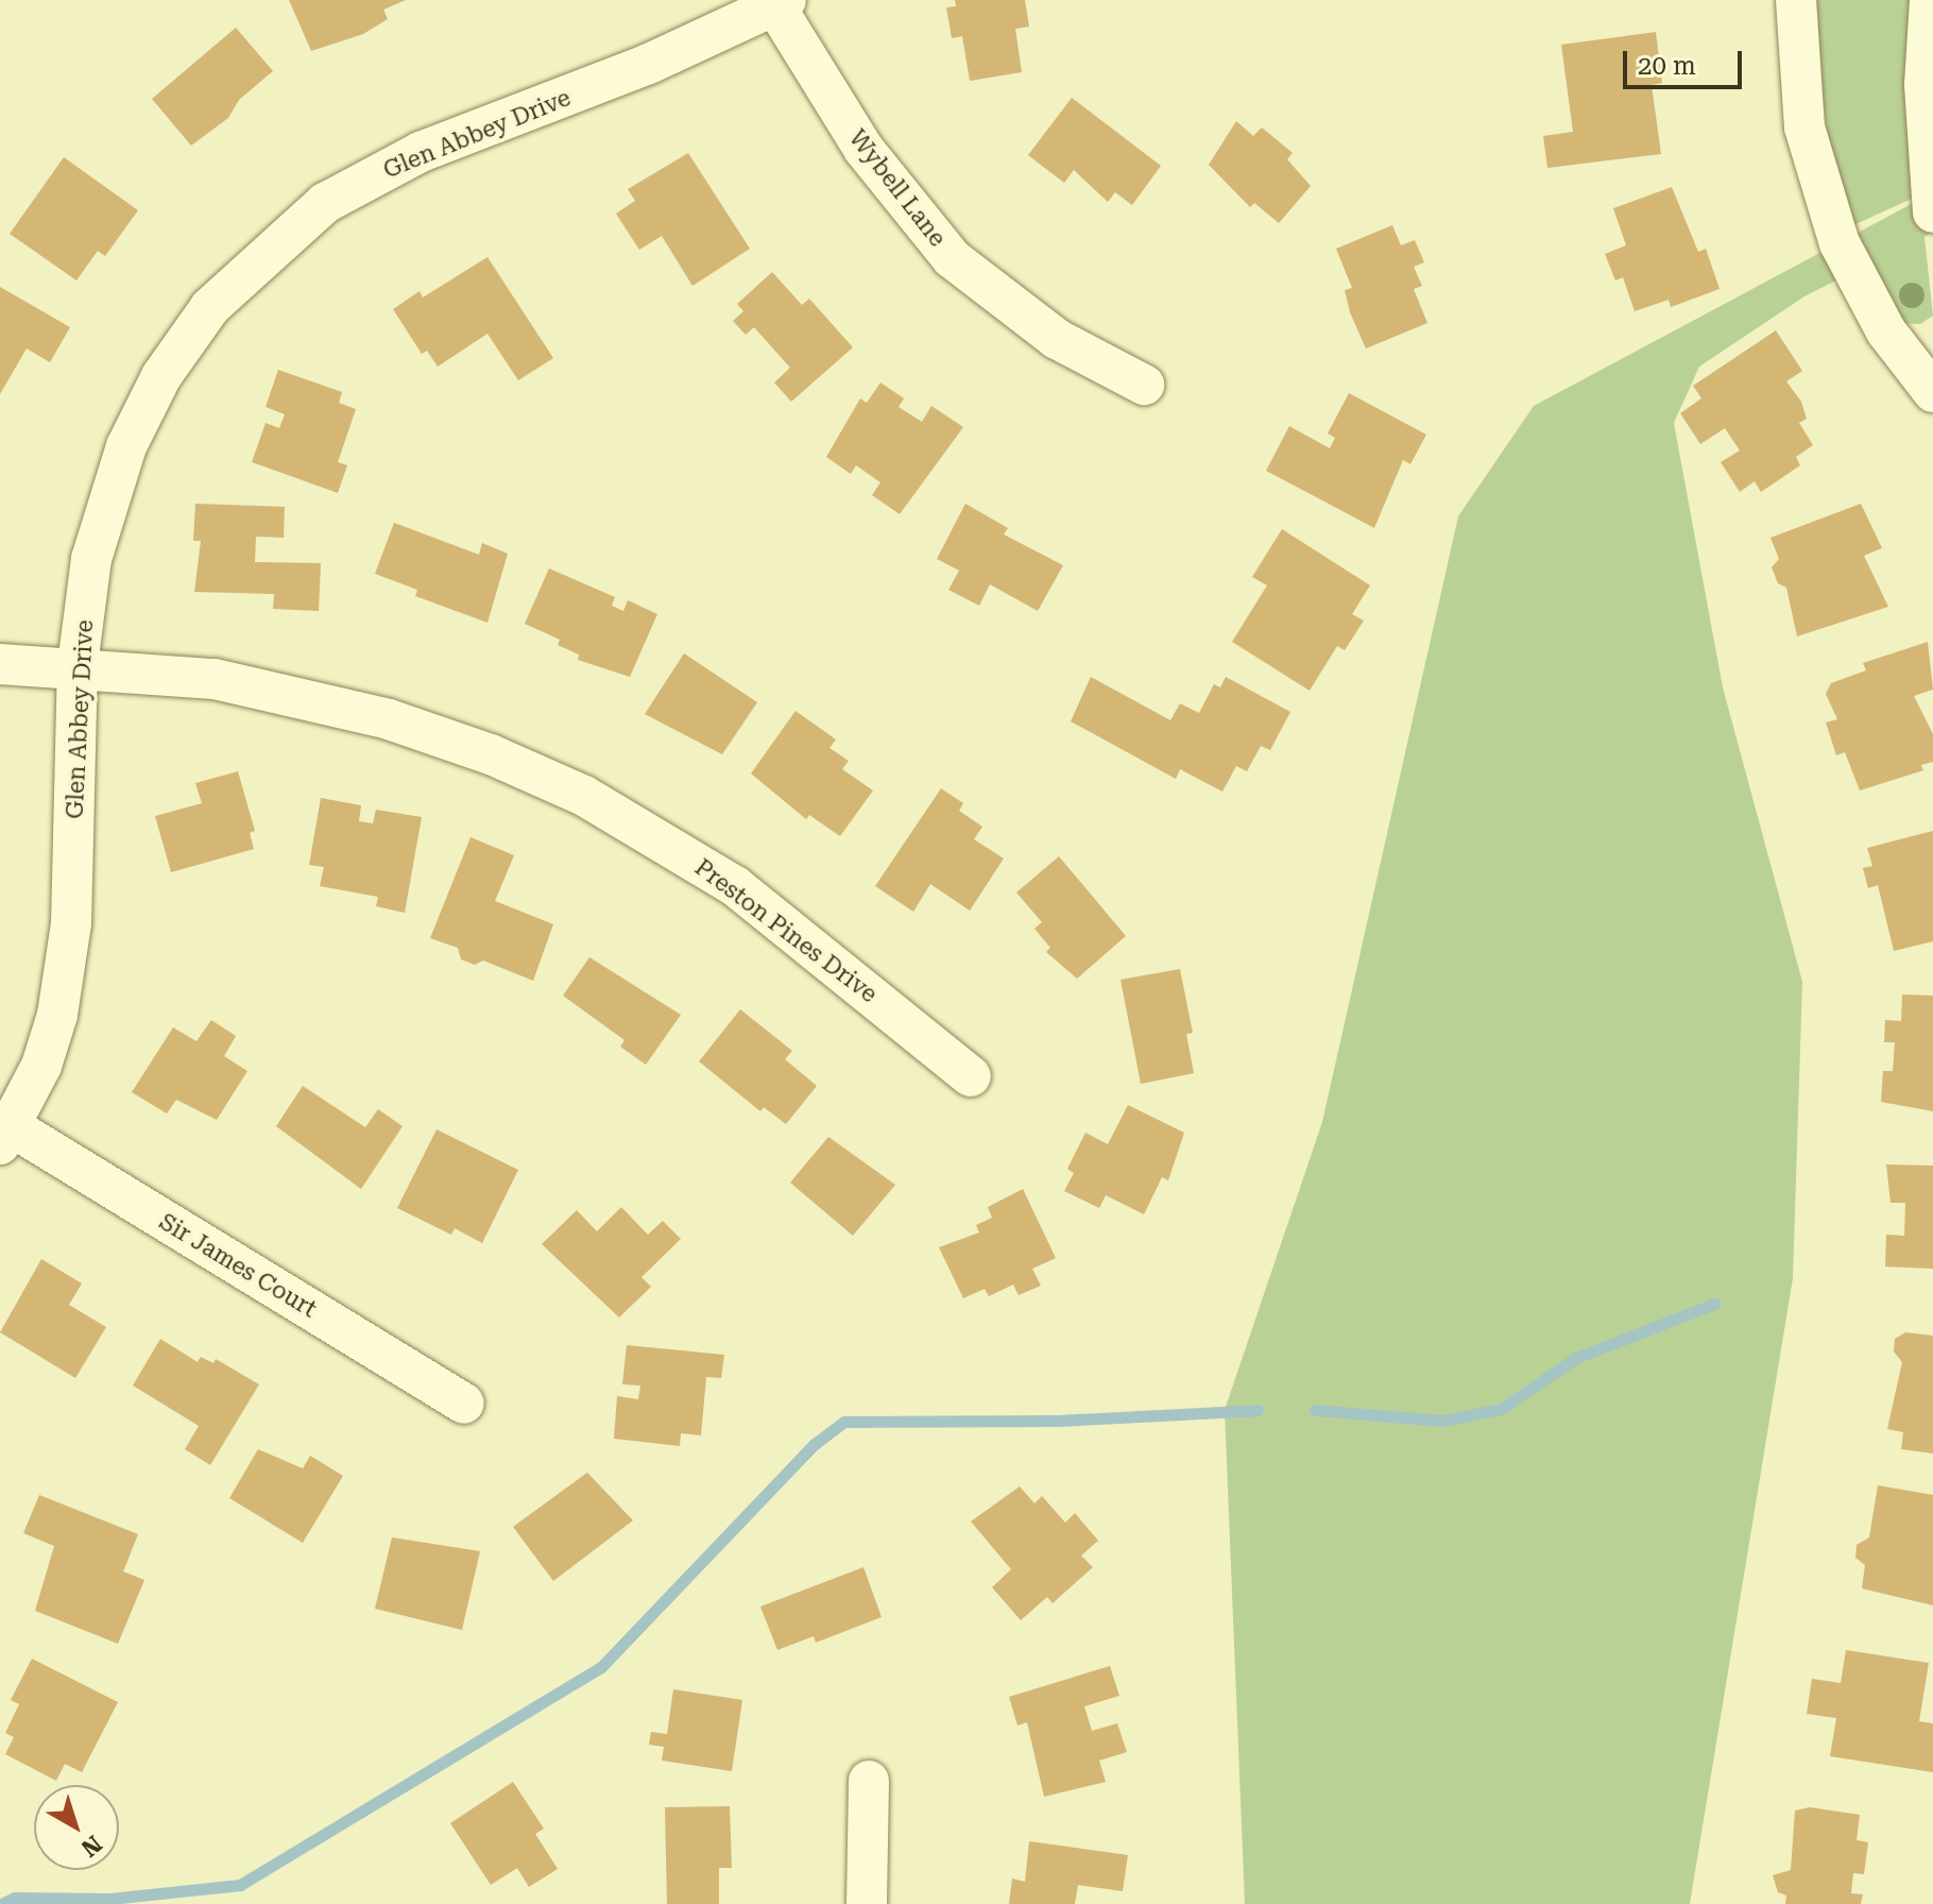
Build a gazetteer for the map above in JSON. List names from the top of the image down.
{
  "streets": {
    "street": [
      "Glen Abbey Drive",
      "Wybell Lane",
      "Preston Pines Drive",
      "Sir James Court"
    ]
  },
  "crossings": [
    ["Glen Abbey Drive", "Wybell Lane"],
    ["Glen Abbey Drive", "Preston Pines Drive"],
    ["Glen Abbey Drive", "Sir James Court"]
  ],
  "scale_bar": "20 m",
  "north": "bottom right"
}
